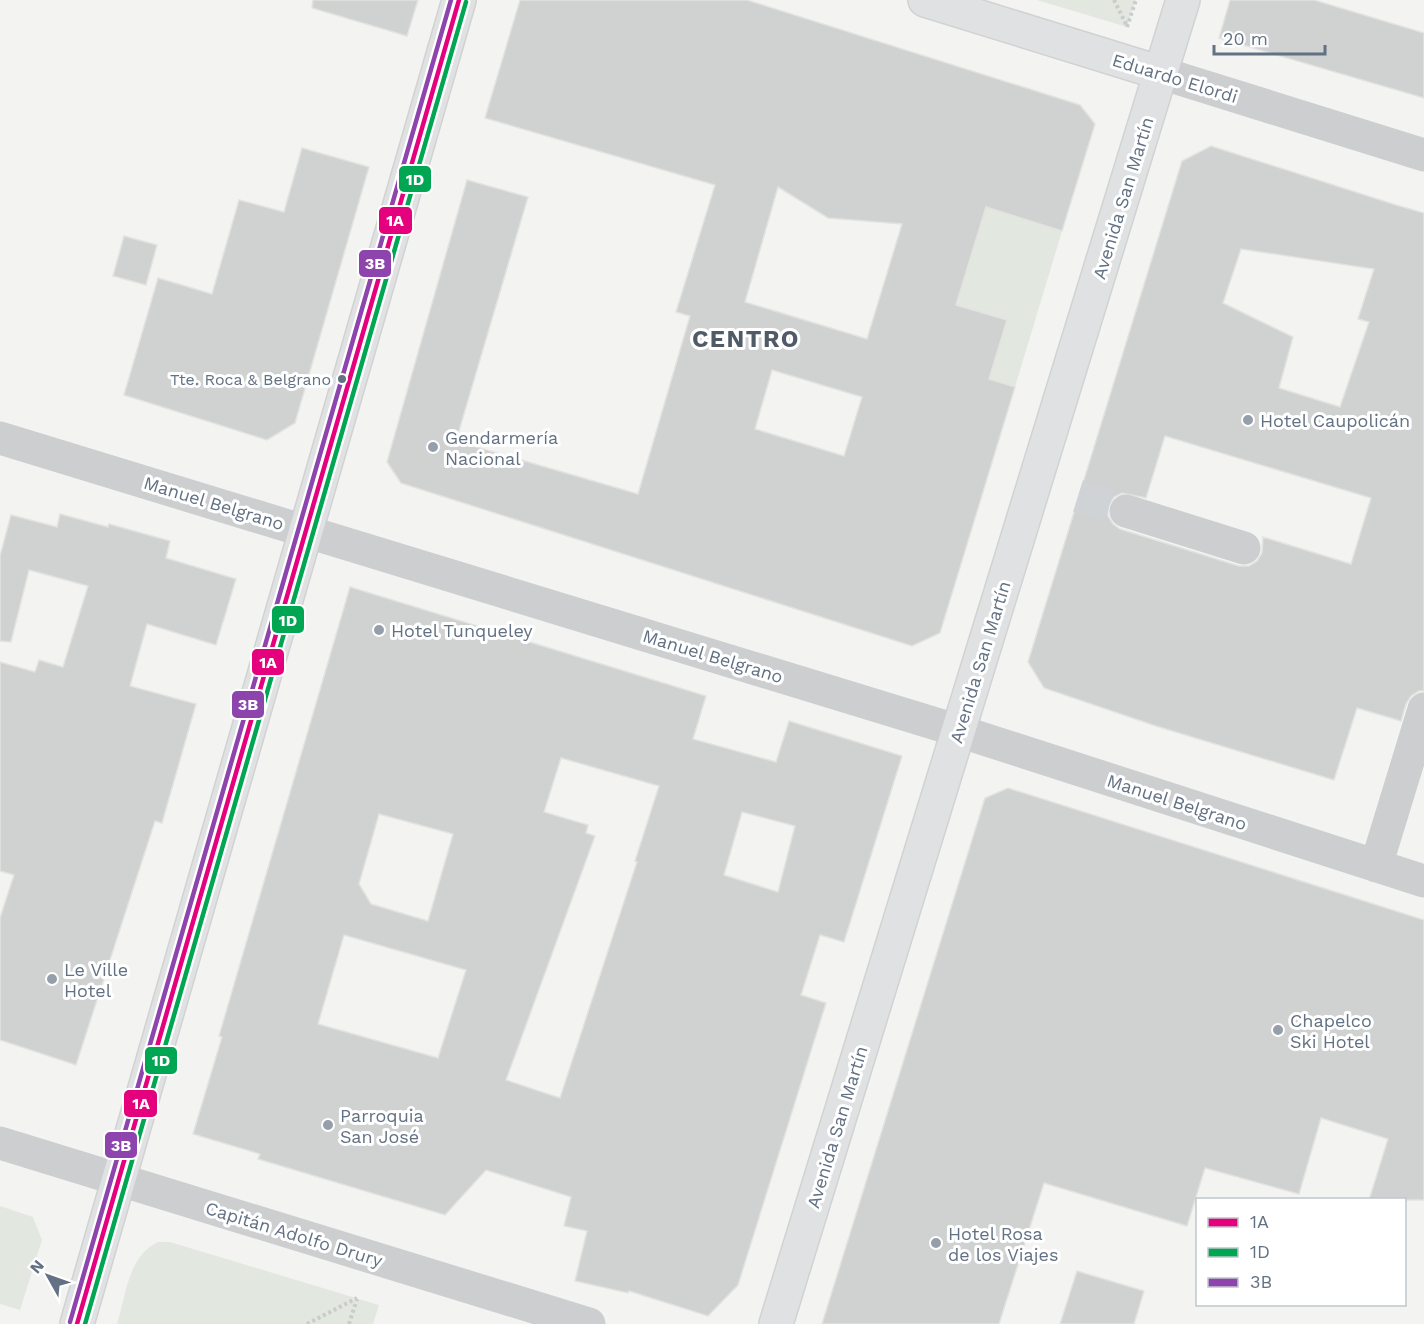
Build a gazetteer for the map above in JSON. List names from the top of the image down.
{
  "streets": {
    "main road": ["Eduardo Elordi", "Avenida San Martín"],
    "street": ["Manuel Belgrano", "Capitán Adolfo Drury"]
  },
  "crossings": [
    ["Eduardo Elordi", "Avenida San Martín"],
    ["Avenida San Martín", "Manuel Belgrano"]
  ],
  "districts": ["CENTRO"],
  "places": [
    "Tte. Roca & Belgrano",
    "Hotel Caupolicán",
    "Gendarmería Nacional",
    "Hotel Tunqueley",
    "Le Ville Hotel",
    "Chapelco Ski Hotel",
    "Parroquia San José",
    "Hotel Rosa de los Viajes"
  ],
  "lines": ["transit line 1A", "transit line 3B", "transit line 1D"],
  "legend": ["1A", "1D", "3B"],
  "scale_bar": "20 m",
  "north": "top left"
}
